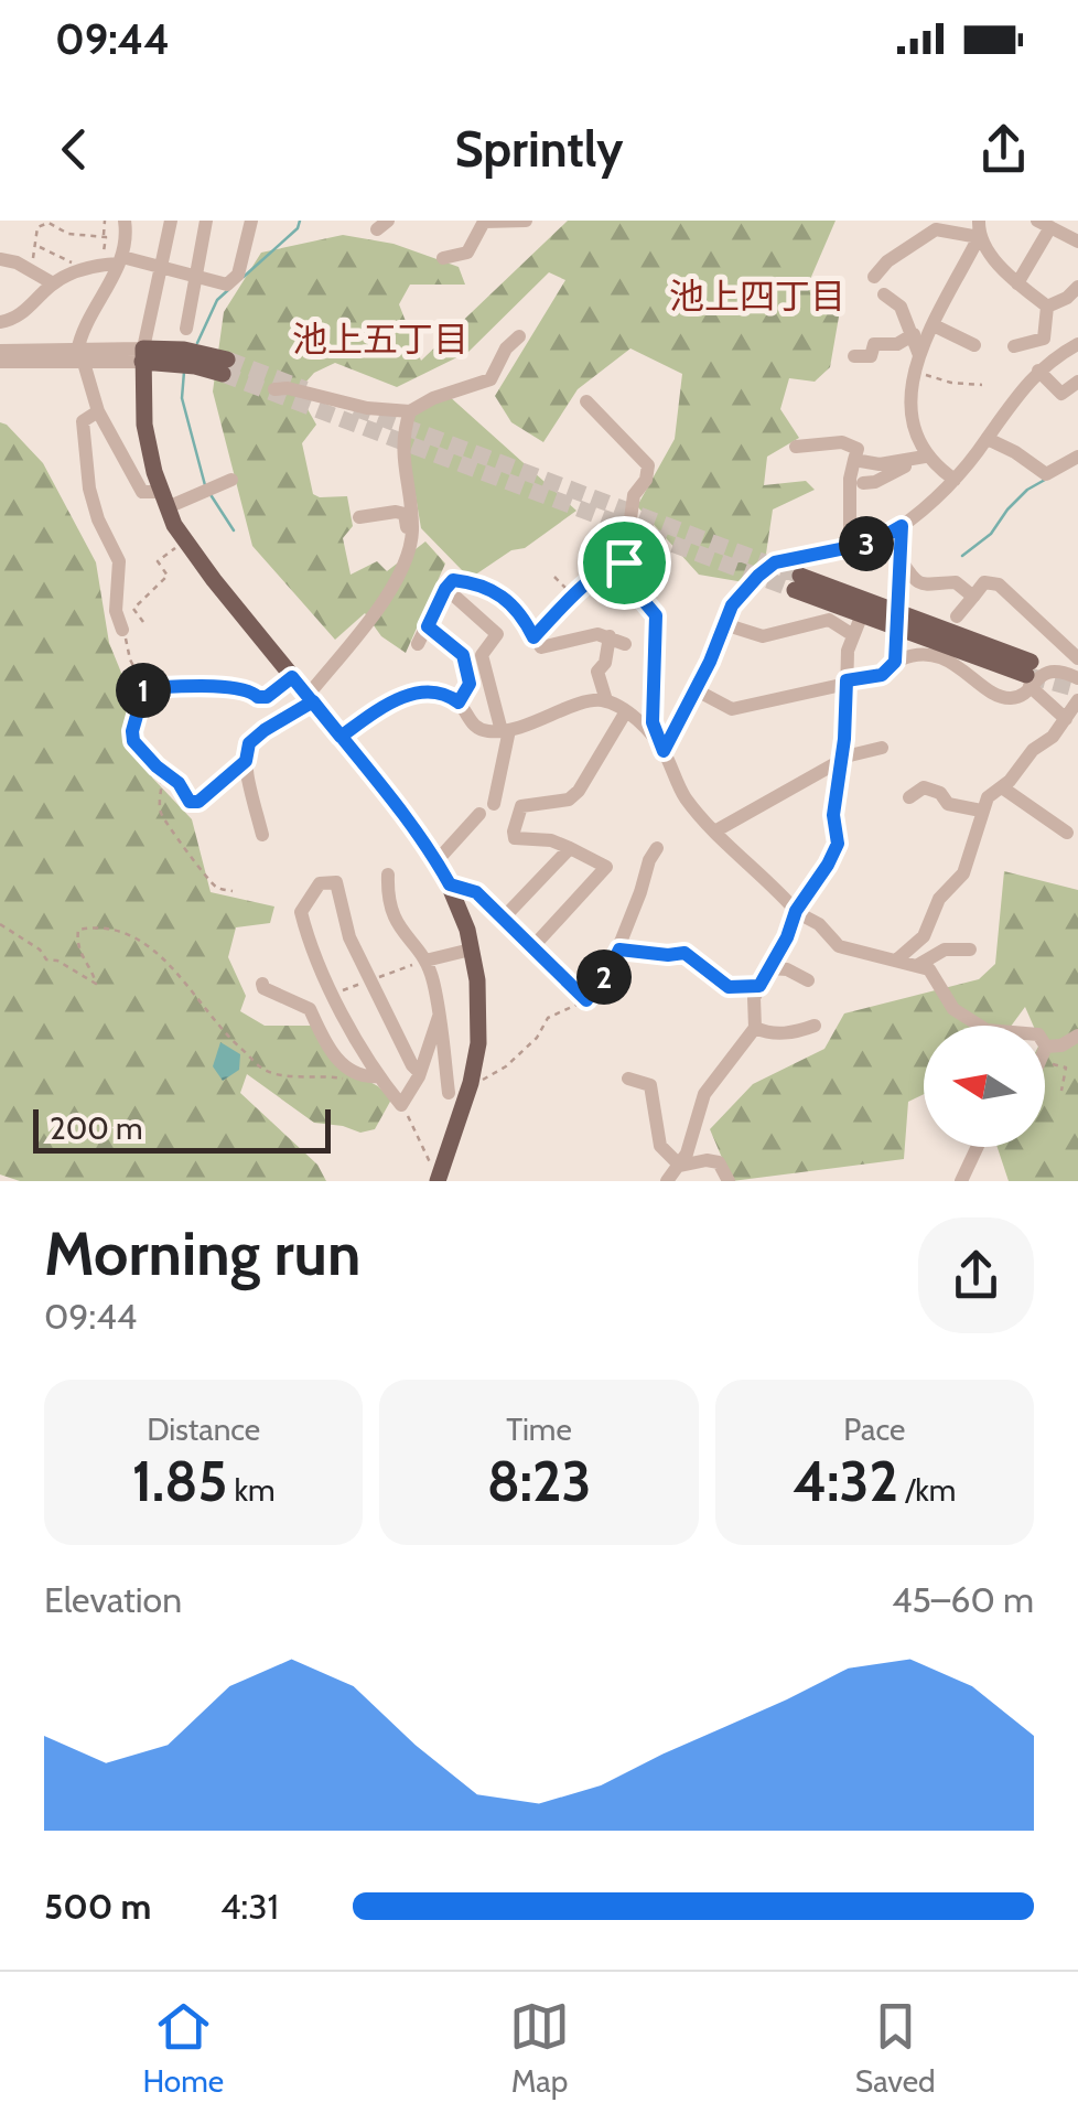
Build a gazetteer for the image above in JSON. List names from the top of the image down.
{
  "districts": ["池上四丁目", "池上五丁目"],
  "scale_bar": "200 m",
  "north": "left",
  "page": {
    "status": "09:44",
    "header": "Sprintly",
    "pins": ["3", "1", "2"],
    "scale": "200 m",
    "heading": ["Morning run", "09:44"],
    "stats": [
      ["Distance", "1.85 km"],
      ["Time", "8:23"],
      ["Pace", "4:32 /km"]
    ],
    "chart": ["Elevation", "45–60 m"],
    "list": [
      {
        "name": "500 m",
        "note": "4:31"
      }
    ],
    "tabs": ["Home", "Map", "Saved"]
  }
}
